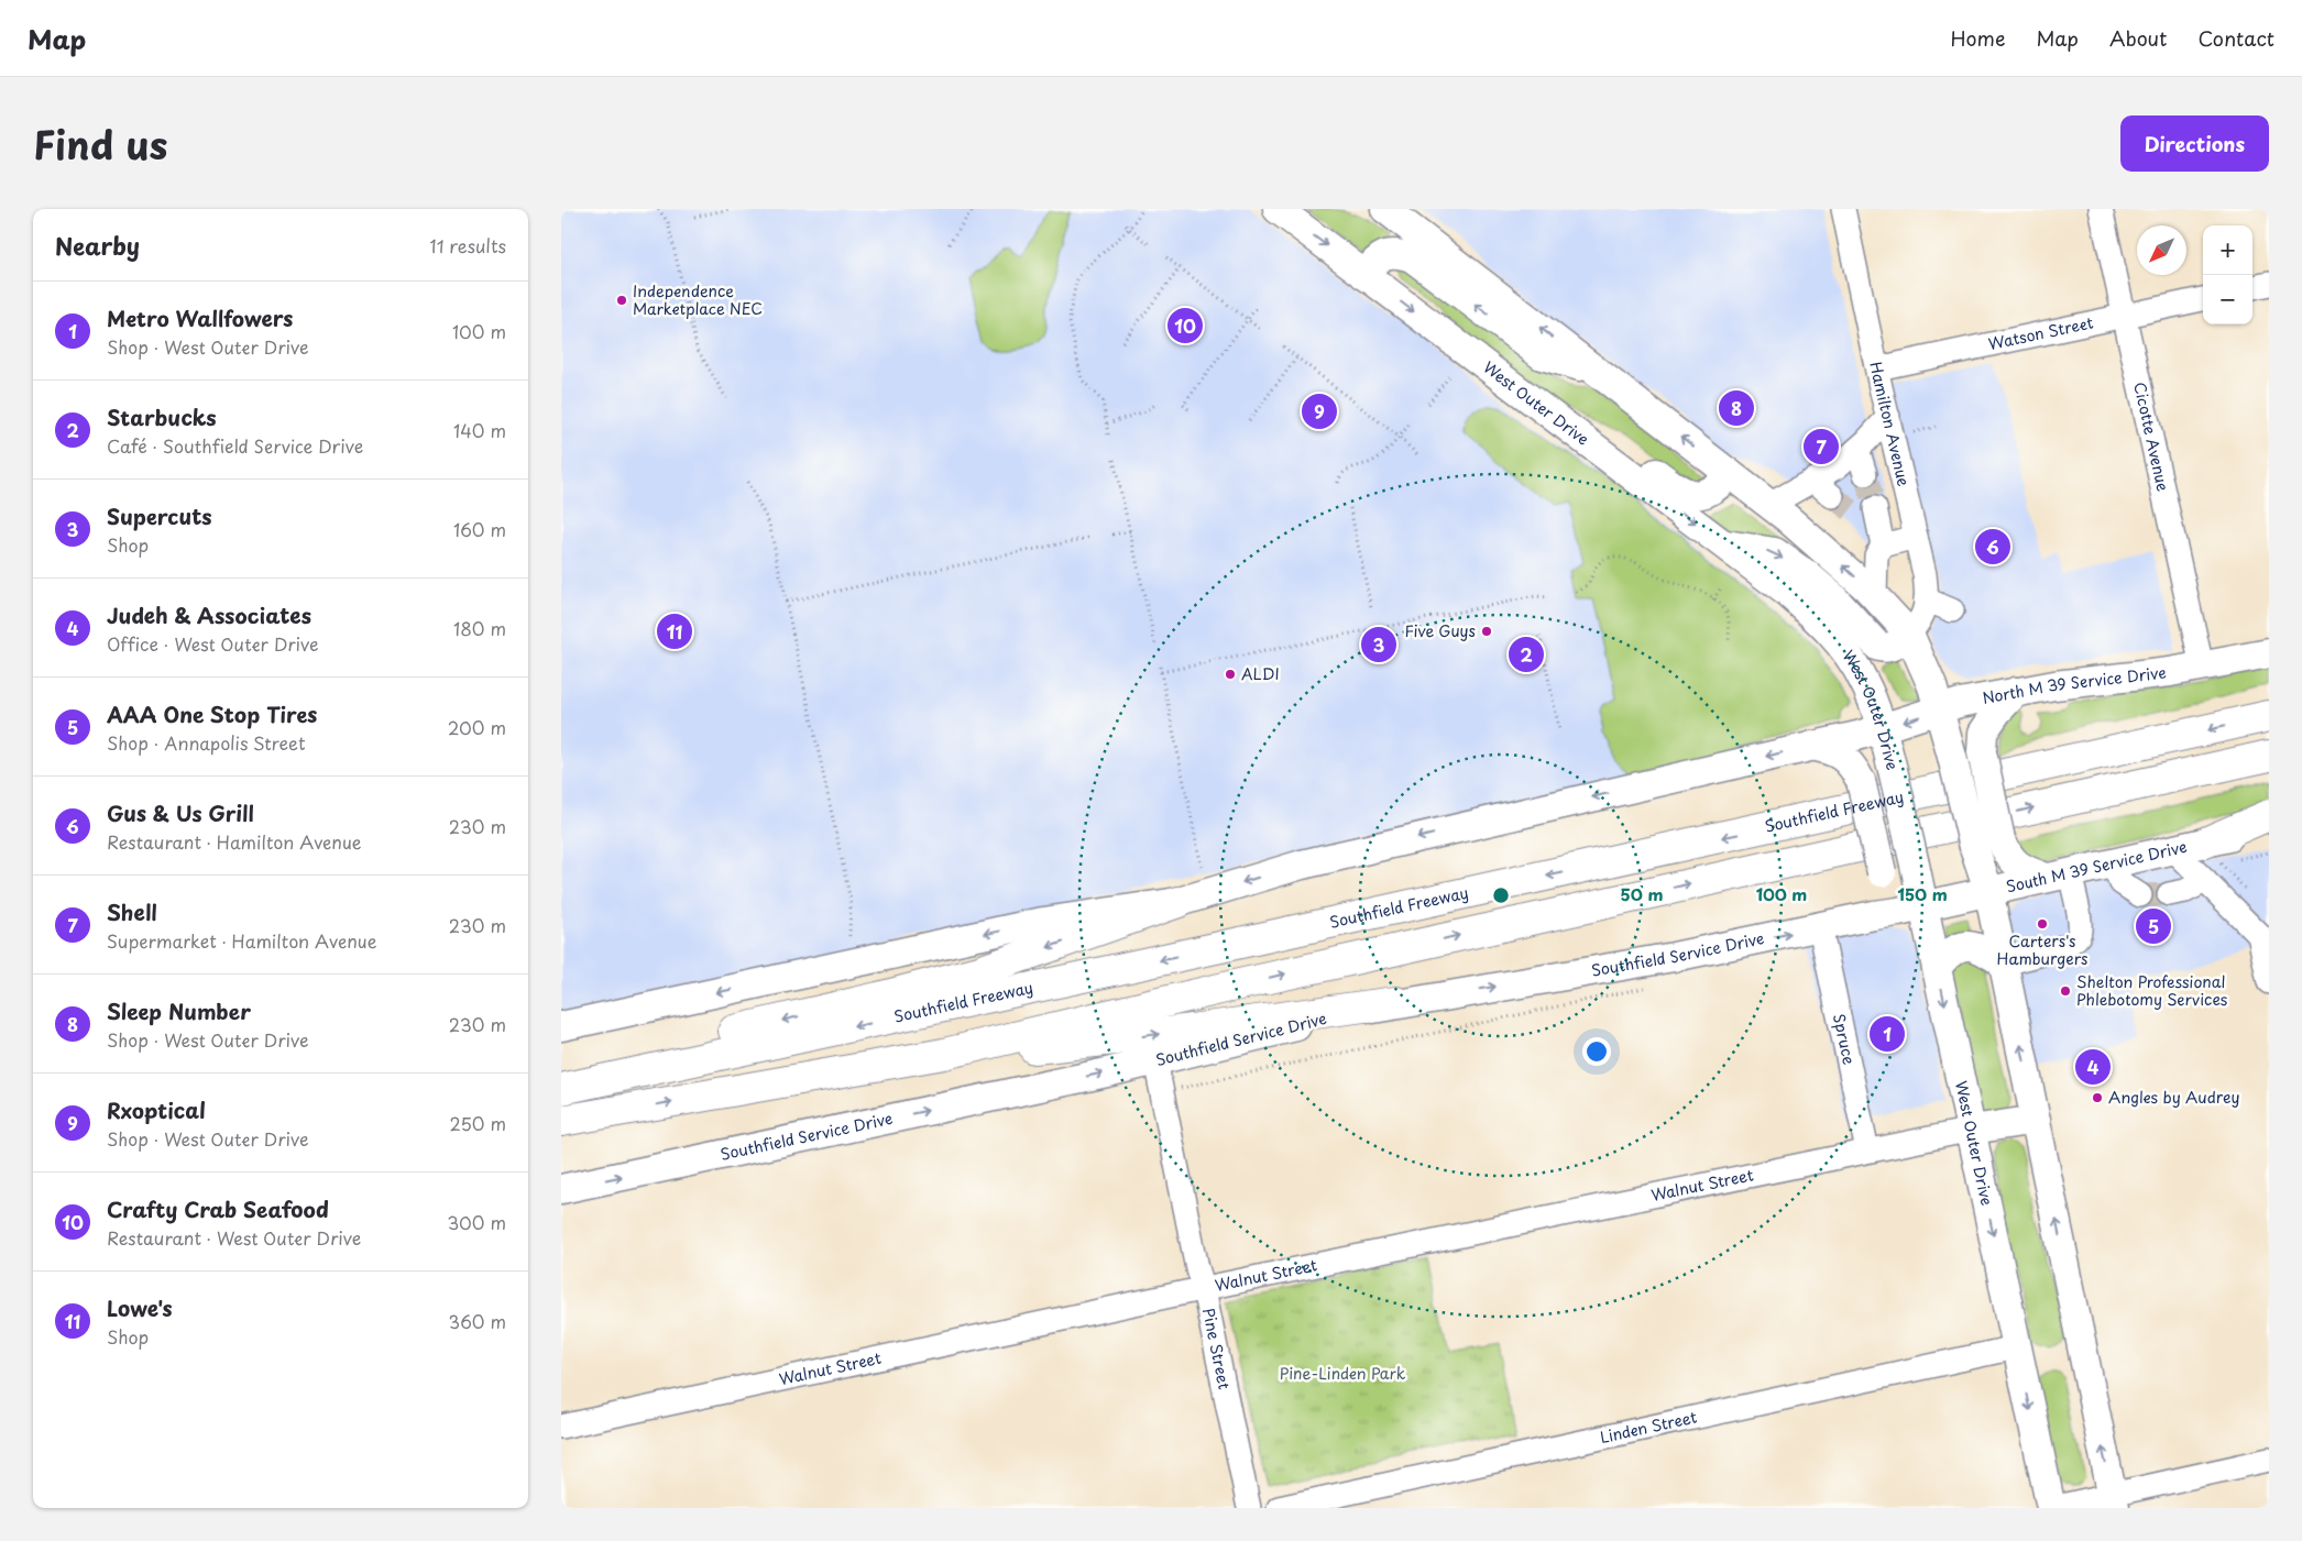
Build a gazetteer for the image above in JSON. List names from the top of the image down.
{
  "streets": {
    "highway": ["Southfield Freeway"],
    "main road": [
      "West Outer Drive",
      "North M 39 Service Drive",
      "South M 39 Service Drive",
      "Southfield Service Drive"
    ],
    "street": [
      "Watson Street",
      "Hamilton Avenue",
      "Cicotte Avenue",
      "Spruce",
      "Walnut Street",
      "Pine Street",
      "Linden Street"
    ]
  },
  "crossings": [
    ["Watson Street", "Hamilton Avenue"],
    ["Watson Street", "Cicotte Avenue"],
    ["West Outer Drive", "North M 39 Service Drive"],
    ["West Outer Drive", "South M 39 Service Drive"],
    ["West Outer Drive", "Southfield Service Drive"],
    ["West Outer Drive", "Walnut Street"],
    ["West Outer Drive", "Linden Street"],
    ["Cicotte Avenue", "North M 39 Service Drive"],
    ["South M 39 Service Drive", "Southfield Service Drive"],
    ["Southfield Service Drive", "Spruce"],
    ["Southfield Service Drive", "Pine Street"],
    ["Spruce", "Walnut Street"],
    ["Walnut Street", "Pine Street"]
  ],
  "parks": ["Pine-Linden Park"],
  "places": [
    "Independence Marketplace NEC",
    "Five Guys",
    "ALDI",
    "Carters's Hamburgers",
    "Shelton Professional Phlebotomy Services",
    "Angles by Audrey"
  ],
  "north": "bottom left",
  "page": {
    "header": "Map",
    "nav": [
      "Home",
      "Map",
      "About",
      "Contact"
    ],
    "title": "Find us",
    "buttons": "Directions",
    "heading": ["Nearby", "11 results"],
    "map_buttons": ["+", "−"],
    "list": [
      {
        "mark": "1",
        "name": "Metro Wallfowers",
        "note": "Shop · West Outer Drive",
        "value": "100 m"
      },
      {
        "mark": "2",
        "name": "Starbucks",
        "note": "Café · Southfield Service Drive",
        "value": "140 m"
      },
      {
        "mark": "3",
        "name": "Supercuts",
        "note": "Shop",
        "value": "160 m"
      },
      {
        "mark": "4",
        "name": "Judeh & Associates",
        "note": "Office · West Outer Drive",
        "value": "180 m"
      },
      {
        "mark": "5",
        "name": "AAA One Stop Tires",
        "note": "Shop · Annapolis Street",
        "value": "200 m"
      },
      {
        "mark": "6",
        "name": "Gus & Us Grill",
        "note": "Restaurant · Hamilton Avenue",
        "value": "230 m"
      },
      {
        "mark": "7",
        "name": "Shell",
        "note": "Supermarket · Hamilton Avenue",
        "value": "230 m"
      },
      {
        "mark": "8",
        "name": "Sleep Number",
        "note": "Shop · West Outer Drive",
        "value": "230 m"
      },
      {
        "mark": "9",
        "name": "Rxoptical",
        "note": "Shop · West Outer Drive",
        "value": "250 m"
      },
      {
        "mark": "10",
        "name": "Crafty Crab Seafood",
        "note": "Restaurant · West Outer Drive",
        "value": "300 m"
      },
      {
        "mark": "11",
        "name": "Lowe's",
        "note": "Shop",
        "value": "360 m"
      }
    ],
    "pins": [
      "10",
      "8",
      "9",
      "7",
      "6",
      "11",
      "3",
      "2",
      "5",
      "1",
      "4"
    ]
  },
  "rings": ["50 m", "100 m", "150 m"]
}
